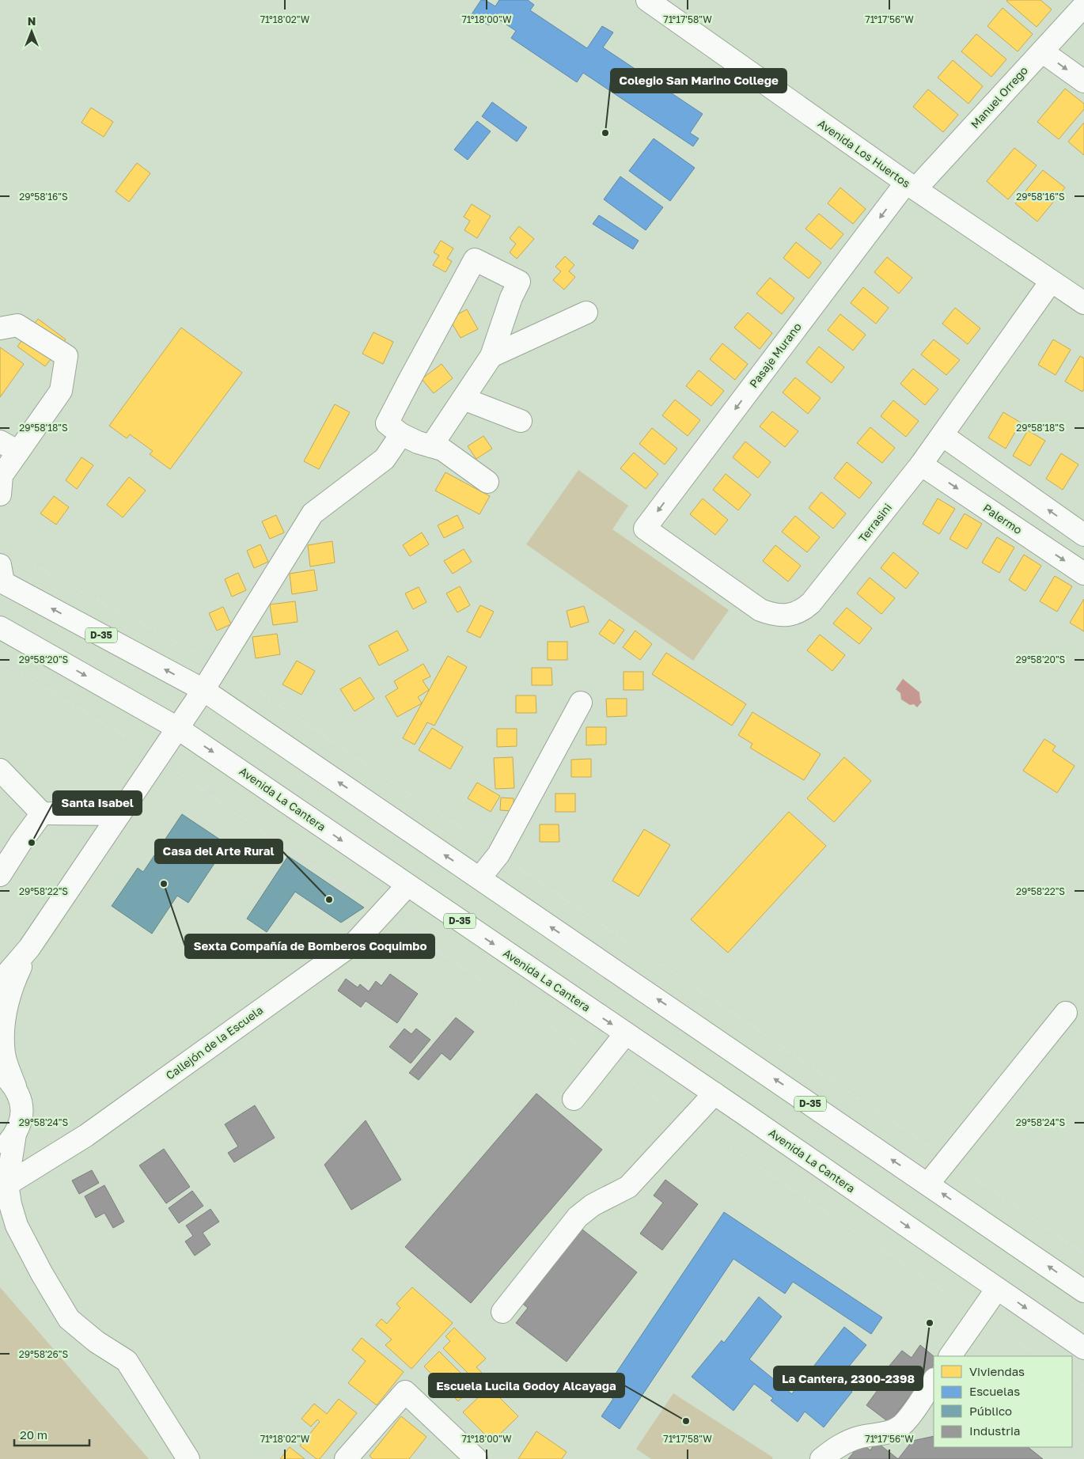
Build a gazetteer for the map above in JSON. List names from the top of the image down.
{
  "streets": {
    "main road": [
      "Manuel Orrego",
      "Avenida Los Huertos",
      "Pasaje Murano",
      "Palermo",
      "Terrasini",
      "D-35",
      "Avenida La Cantera",
      "Callejón de la Escuela"
    ]
  },
  "crossings": [
    ["Manuel Orrego", "Avenida Los Huertos"],
    ["Manuel Orrego", "Pasaje Murano"],
    ["Avenida Los Huertos", "Pasaje Murano"],
    ["Avenida Los Huertos", "Terrasini"],
    ["Pasaje Murano", "Terrasini"],
    ["Palermo", "Terrasini"],
    ["Avenida La Cantera", "Callejón de la Escuela"]
  ],
  "one_way": ["Pasaje Murano"],
  "places": [
    "Colegio San Marino College",
    "Santa Isabel",
    "Sexta Compañía de Bomberos Coquimbo",
    "Casa del Arte Rural",
    "La Cantera, 2300-2398",
    "Escuela Lucila Godoy Alcayaga"
  ],
  "legend": [
    "Viviendas",
    "Escuelas",
    "Público",
    "Industria"
  ],
  "scale_bar": "20 m",
  "north": "top",
  "coordinates": [
    "71°18'02\"W",
    "71°18'00\"W",
    "71°17'58\"W",
    "71°17'56\"W",
    "29°58'16\"S",
    "29°58'18\"S",
    "29°58'20\"S",
    "29°58'22\"S",
    "29°58'24\"S",
    "29°58'26\"S"
  ]
}
